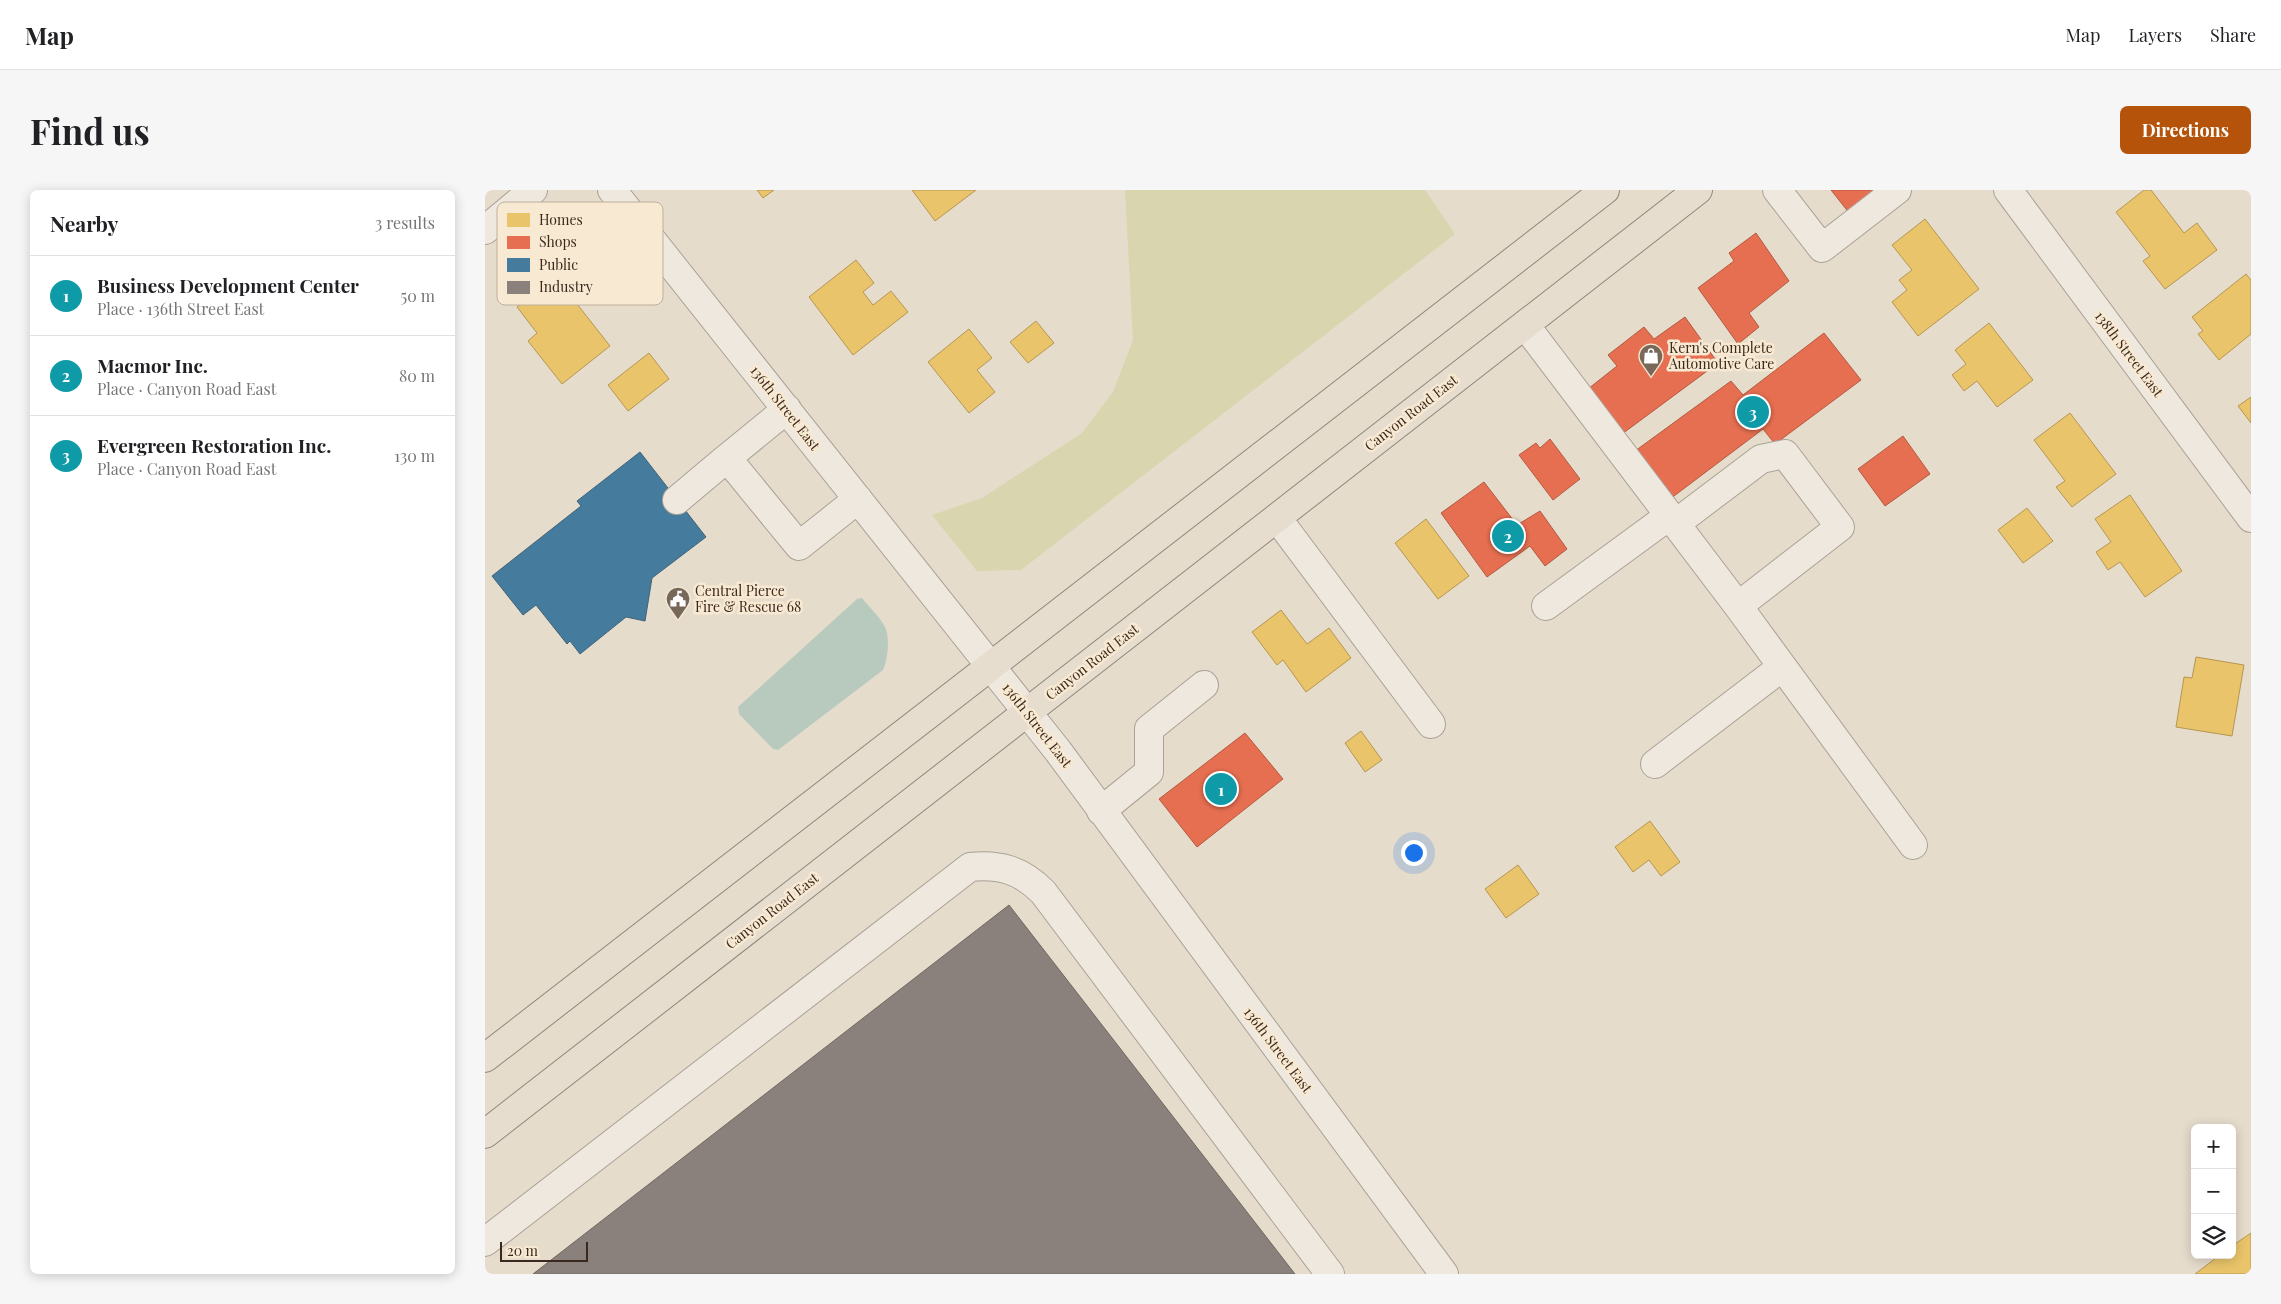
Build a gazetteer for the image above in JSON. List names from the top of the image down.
{
  "streets": {
    "main road": ["Canyon Road East"],
    "street": ["138th Street East", "136th Street East"]
  },
  "crossings": [
    ["136th Street East", "Canyon Road East"]
  ],
  "places": {
    "shop": ["Kern's Complete Automotive Care"],
    "public building": ["Central Pierce Fire & Rescue 68"]
  },
  "legend": [
    "Homes",
    "Shops",
    "Public",
    "Industry"
  ],
  "scale_bar": "20 m",
  "page": {
    "header": "Map",
    "nav": ["Map", "Layers", "Share"],
    "buttons": "Directions",
    "title": "Find us",
    "heading": ["Nearby", "3 results"],
    "list": [
      {
        "mark": "1",
        "name": "Business Development Center",
        "note": "Place · 136th Street East",
        "value": "50 m"
      },
      {
        "mark": "2",
        "name": "Macmor Inc.",
        "note": "Place · Canyon Road East",
        "value": "80 m"
      },
      {
        "mark": "3",
        "name": "Evergreen Restoration Inc.",
        "note": "Place · Canyon Road East",
        "value": "130 m"
      }
    ],
    "pins": ["3", "2", "1"],
    "map_buttons": ["+", "−"],
    "scale": "20 m"
  }
}
